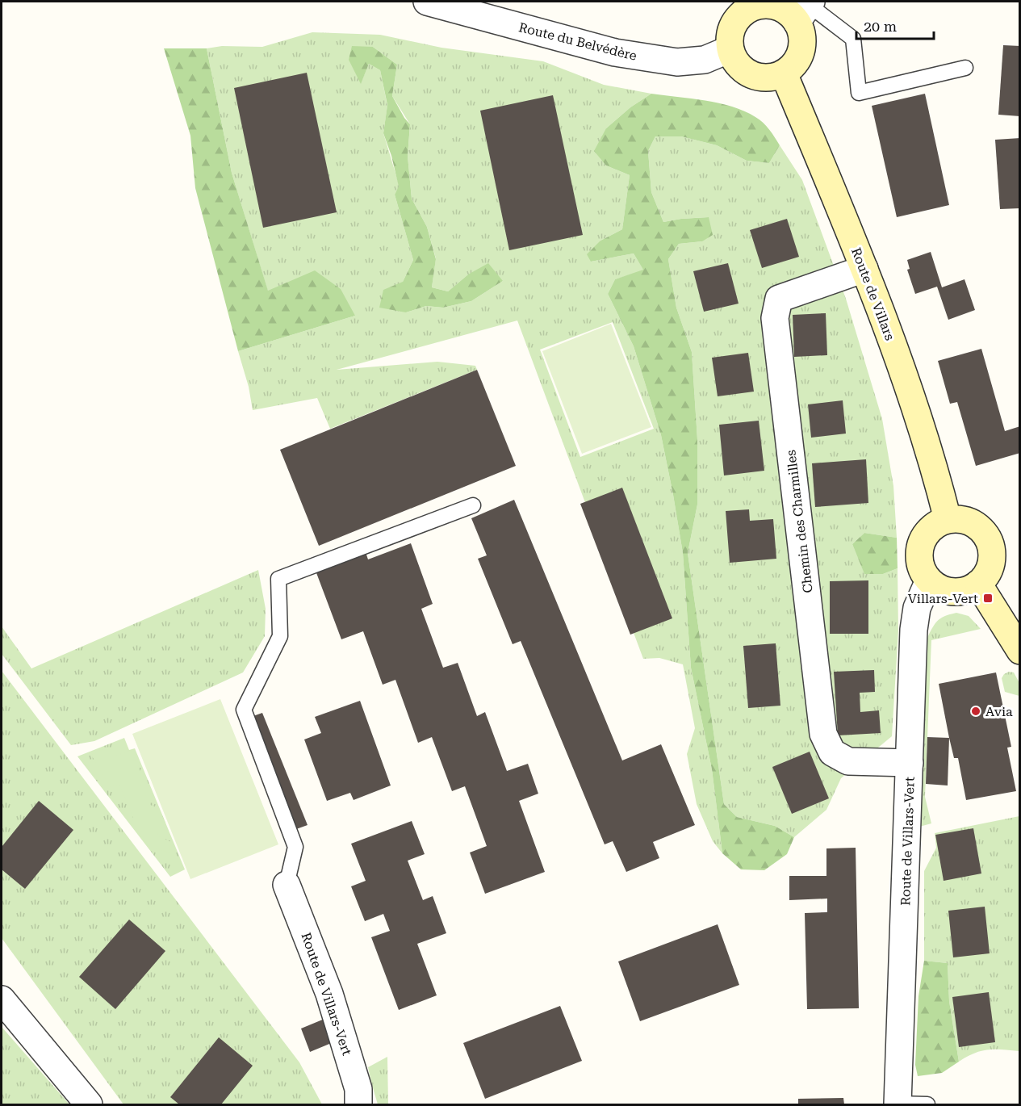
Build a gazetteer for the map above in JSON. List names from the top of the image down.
{
  "streets": {
    "main road": ["Route de Villars"],
    "street": ["Route du Belvédère", "Chemin des Charmilles", "Route de Villars-Vert"]
  },
  "crossings": [
    ["Route du Belvédère", "Route de Villars"],
    ["Route de Villars", "Chemin des Charmilles"],
    ["Route de Villars", "Route de Villars-Vert"],
    ["Chemin des Charmilles", "Route de Villars-Vert"]
  ],
  "places": {
    "transit": ["Villars-Vert"],
    "other": ["Avia"]
  },
  "scale_bar": "20 m"
}
